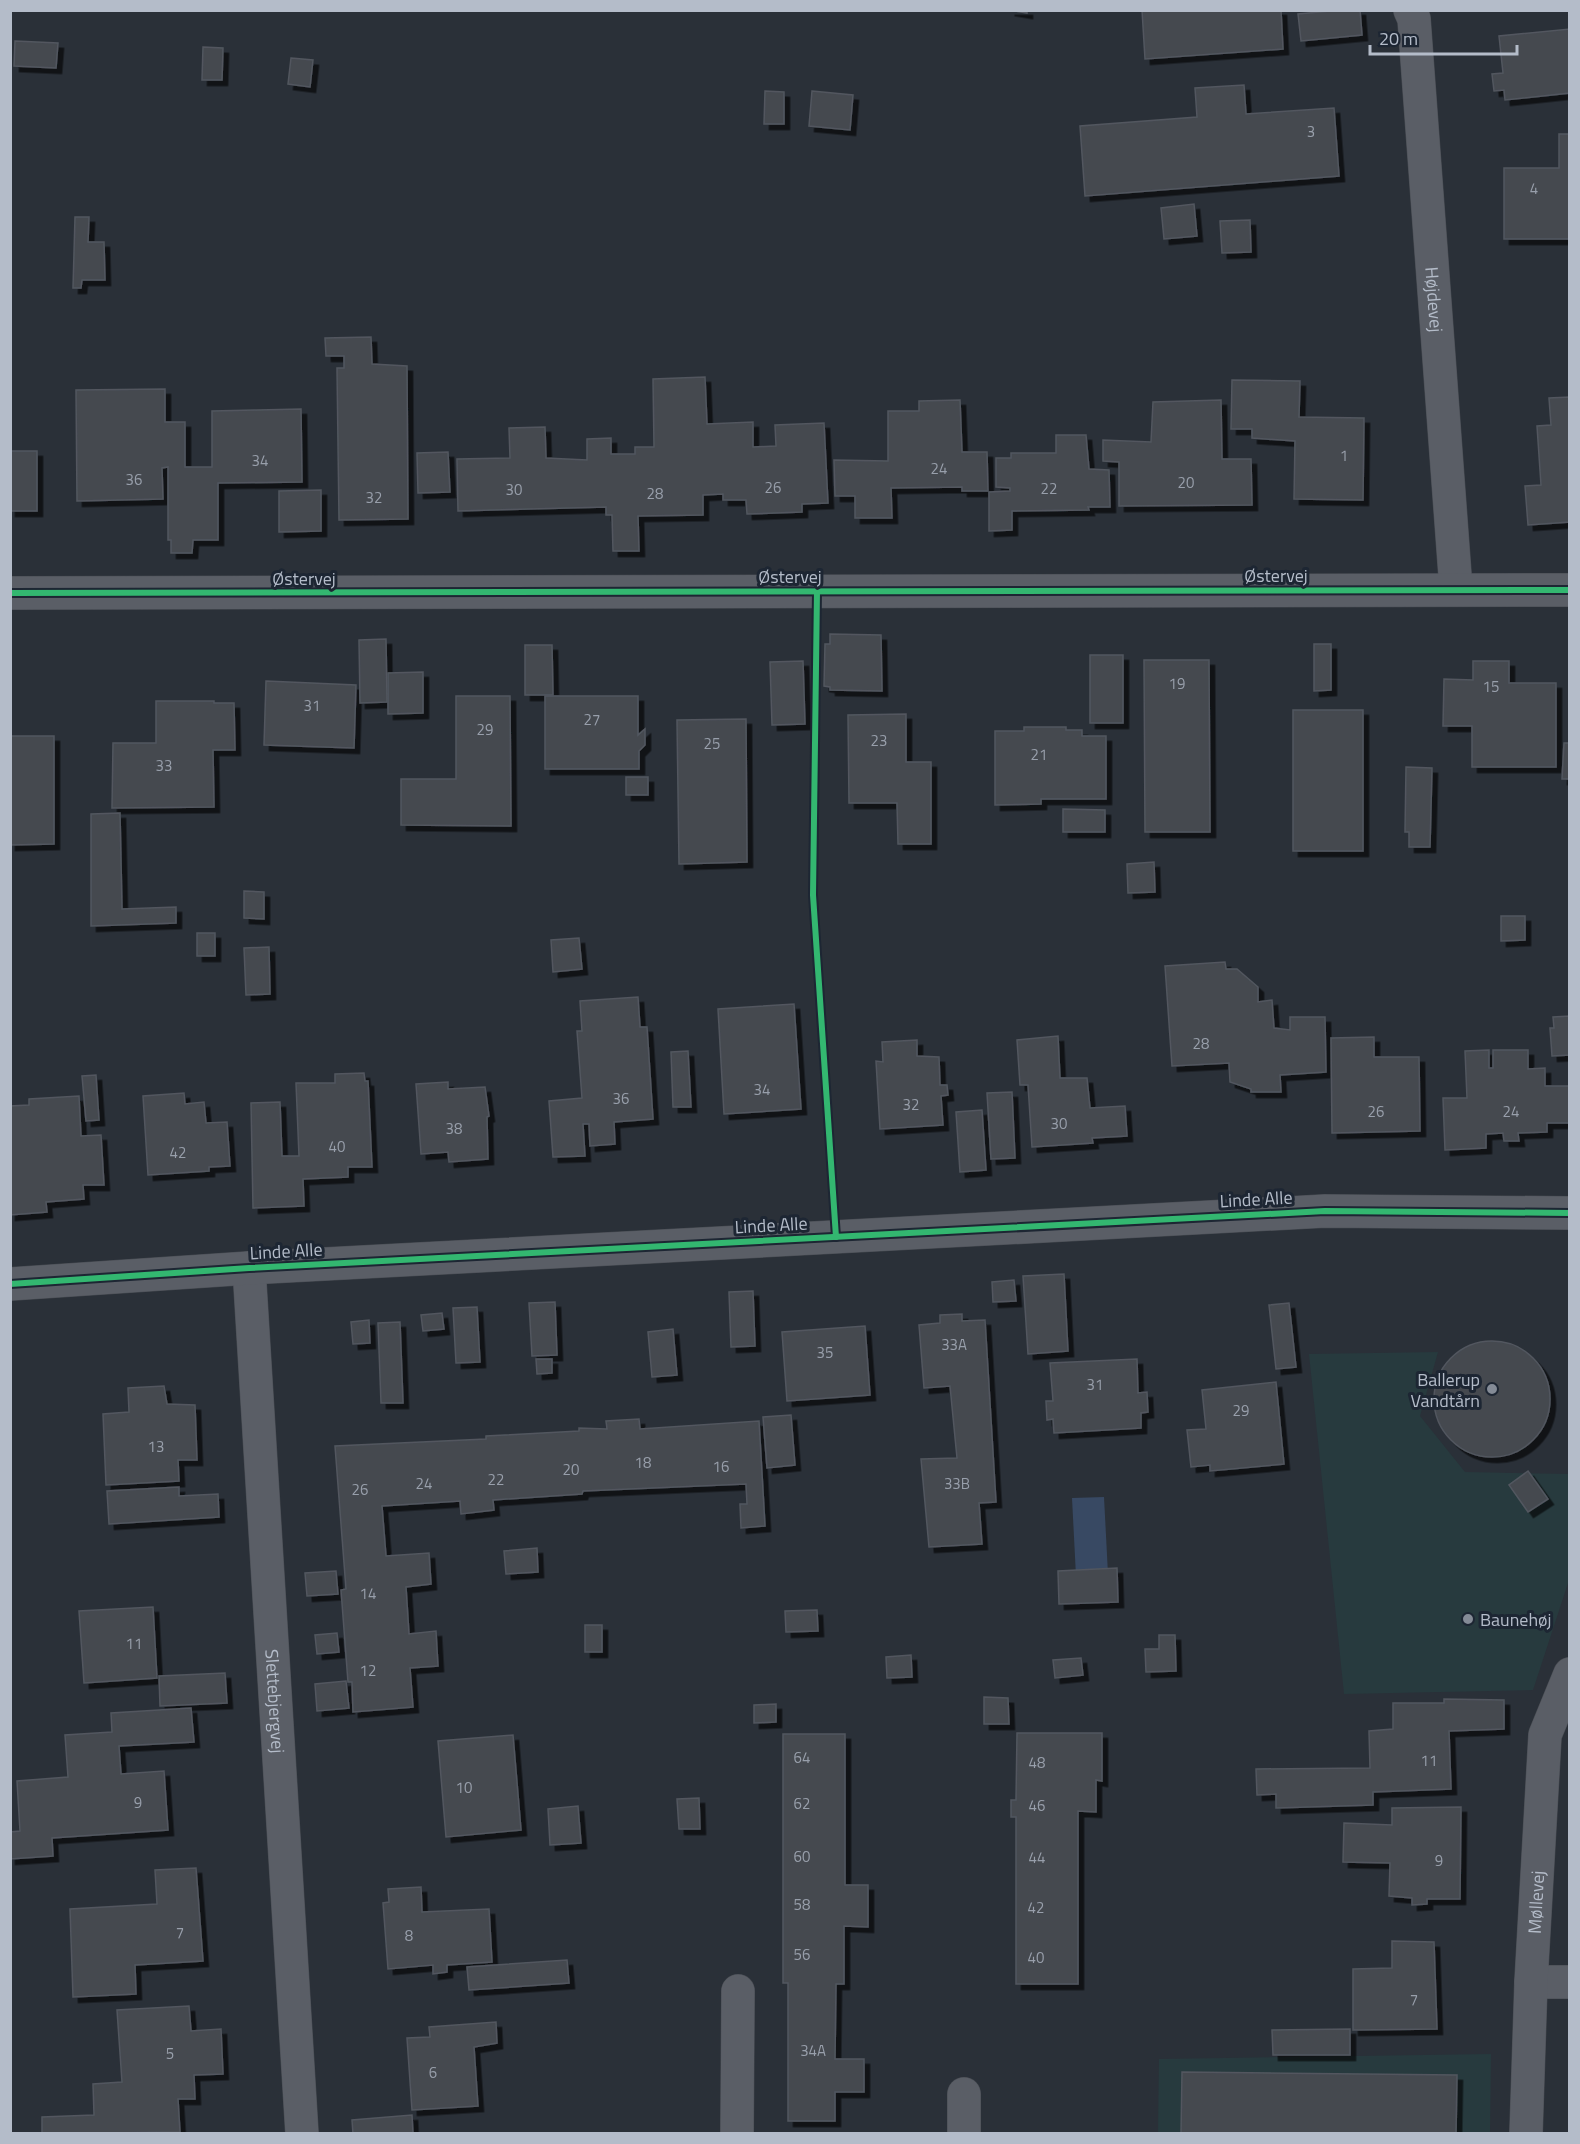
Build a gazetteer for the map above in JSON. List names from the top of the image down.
{
  "streets": {
    "street": [
      "Højdevej",
      "Østervej",
      "Linde Alle",
      "Slettebjergvej",
      "Møllevej"
    ]
  },
  "crossings": [
    ["Højdevej", "Østervej"],
    ["Linde Alle", "Slettebjergvej"]
  ],
  "places": ["Ballerup Vandtårn", "Baunehøj"],
  "house_numbers": [
    "3",
    "4",
    "1",
    "34",
    "24",
    "36",
    "20",
    "26",
    "22",
    "30",
    "28",
    "32",
    "19",
    "15",
    "31",
    "27",
    "29",
    "23",
    "25",
    "21",
    "33",
    "28",
    "34",
    "36",
    "32",
    "26",
    "24",
    "30",
    "38",
    "40",
    "42",
    "33A",
    "35",
    "31",
    "29",
    "13",
    "18",
    "16",
    "20",
    "22",
    "24",
    "33B",
    "26",
    "14",
    "11",
    "12",
    "64",
    "11",
    "48",
    "10",
    "9",
    "62",
    "46",
    "60",
    "44",
    "9",
    "58",
    "42",
    "7",
    "8",
    "56",
    "40",
    "7",
    "34A",
    "5",
    "6"
  ],
  "scale_bar": "20 m"
}
